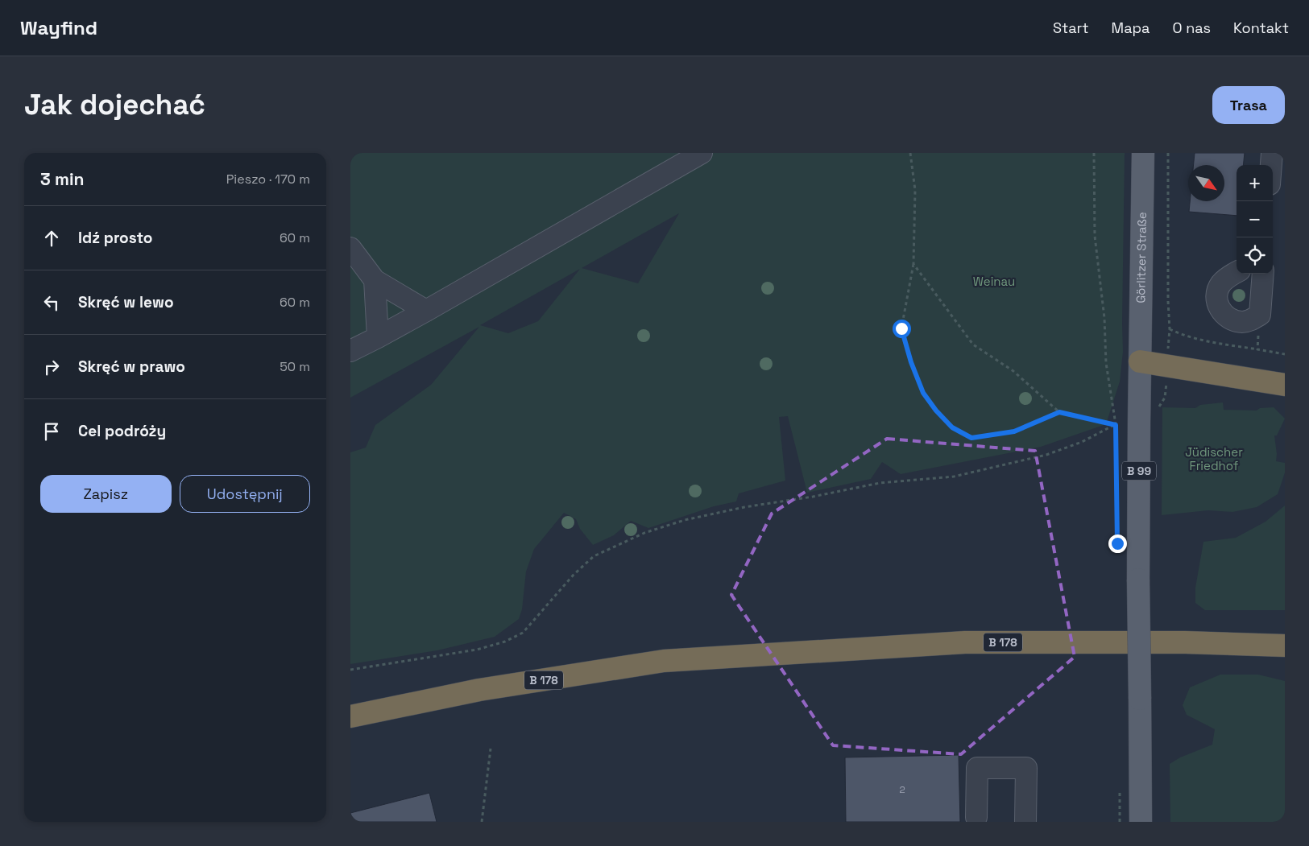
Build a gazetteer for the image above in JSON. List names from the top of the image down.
{
  "streets": {
    "highway": ["B 178"],
    "main road": ["Görlitzer Straße", "B 99"]
  },
  "crossings": [
    ["Görlitzer Straße", "B 99"]
  ],
  "parks": ["Weinau", "Jüdischer Friedhof"],
  "house_numbers": ["2"],
  "north": "bottom right",
  "page": {
    "header": "Wayfind",
    "nav": [
      "Start",
      "Mapa",
      "O nas",
      "Kontakt"
    ],
    "buttons": [
      "Trasa",
      ["Zapisz", "Udostępnij"]
    ],
    "title": "Jak dojechać",
    "heading": ["3 min", "Pieszo · 170 m"],
    "map_buttons": ["+", "−"],
    "list": [
      ["Idź prosto", "60 m"],
      ["Skręć w lewo", "60 m"],
      ["Skręć w prawo", "50 m"],
      "Cel podróży"
    ]
  }
}
